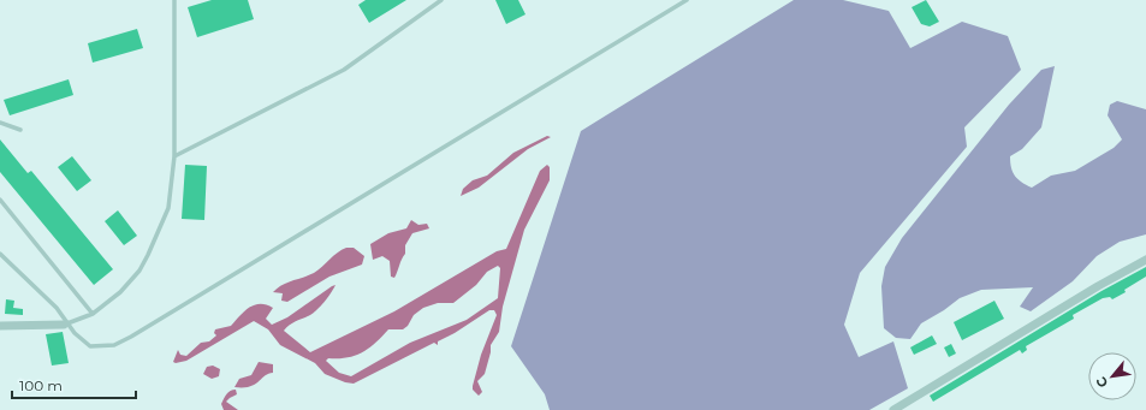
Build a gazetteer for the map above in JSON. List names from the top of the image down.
{
  "scale_bar": "100 m",
  "north": "bottom left"
}
